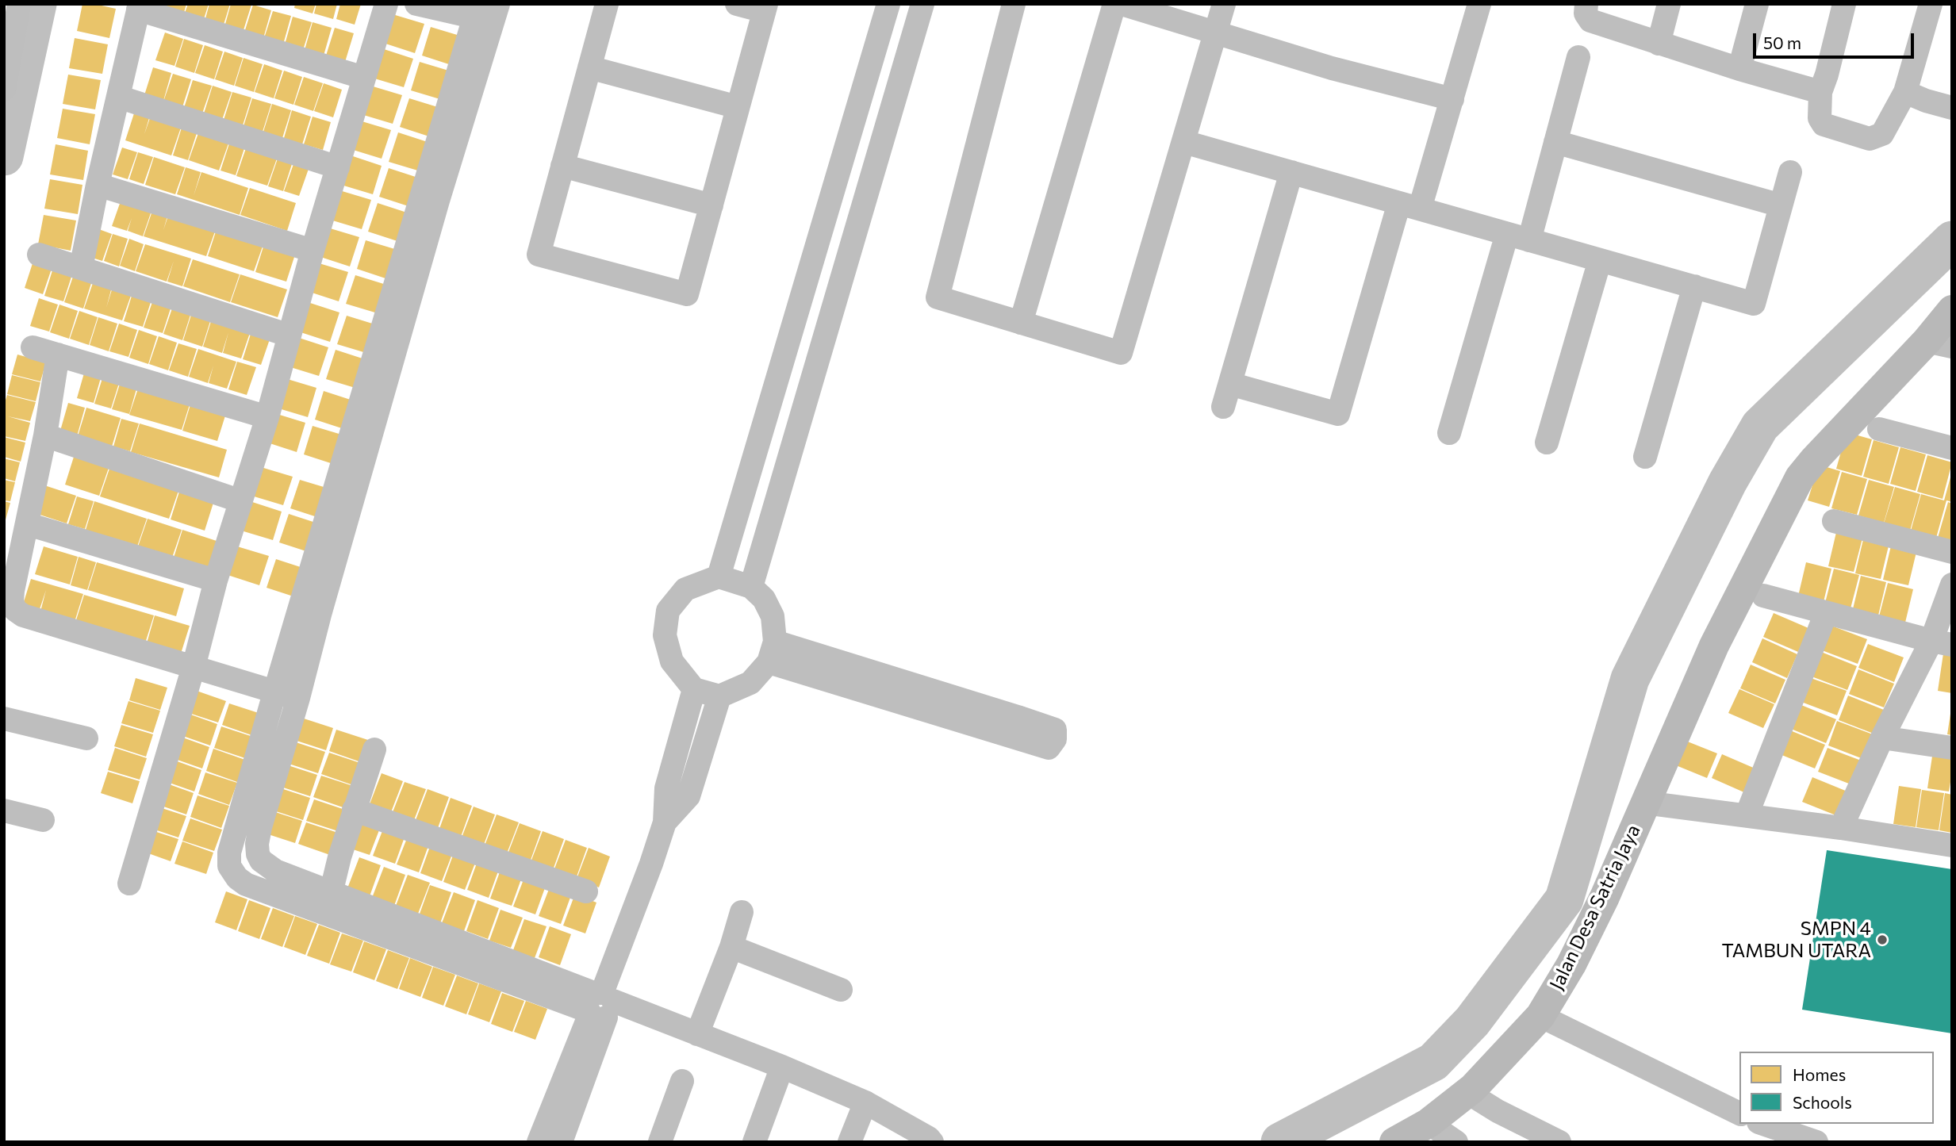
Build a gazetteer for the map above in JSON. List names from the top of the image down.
{
  "streets": {
    "street": ["Jalan Desa Satria Jaya"]
  },
  "places": ["SMPN 4 TAMBUN UTARA"],
  "legend": ["Homes", "Schools"],
  "scale_bar": "50 m"
}
